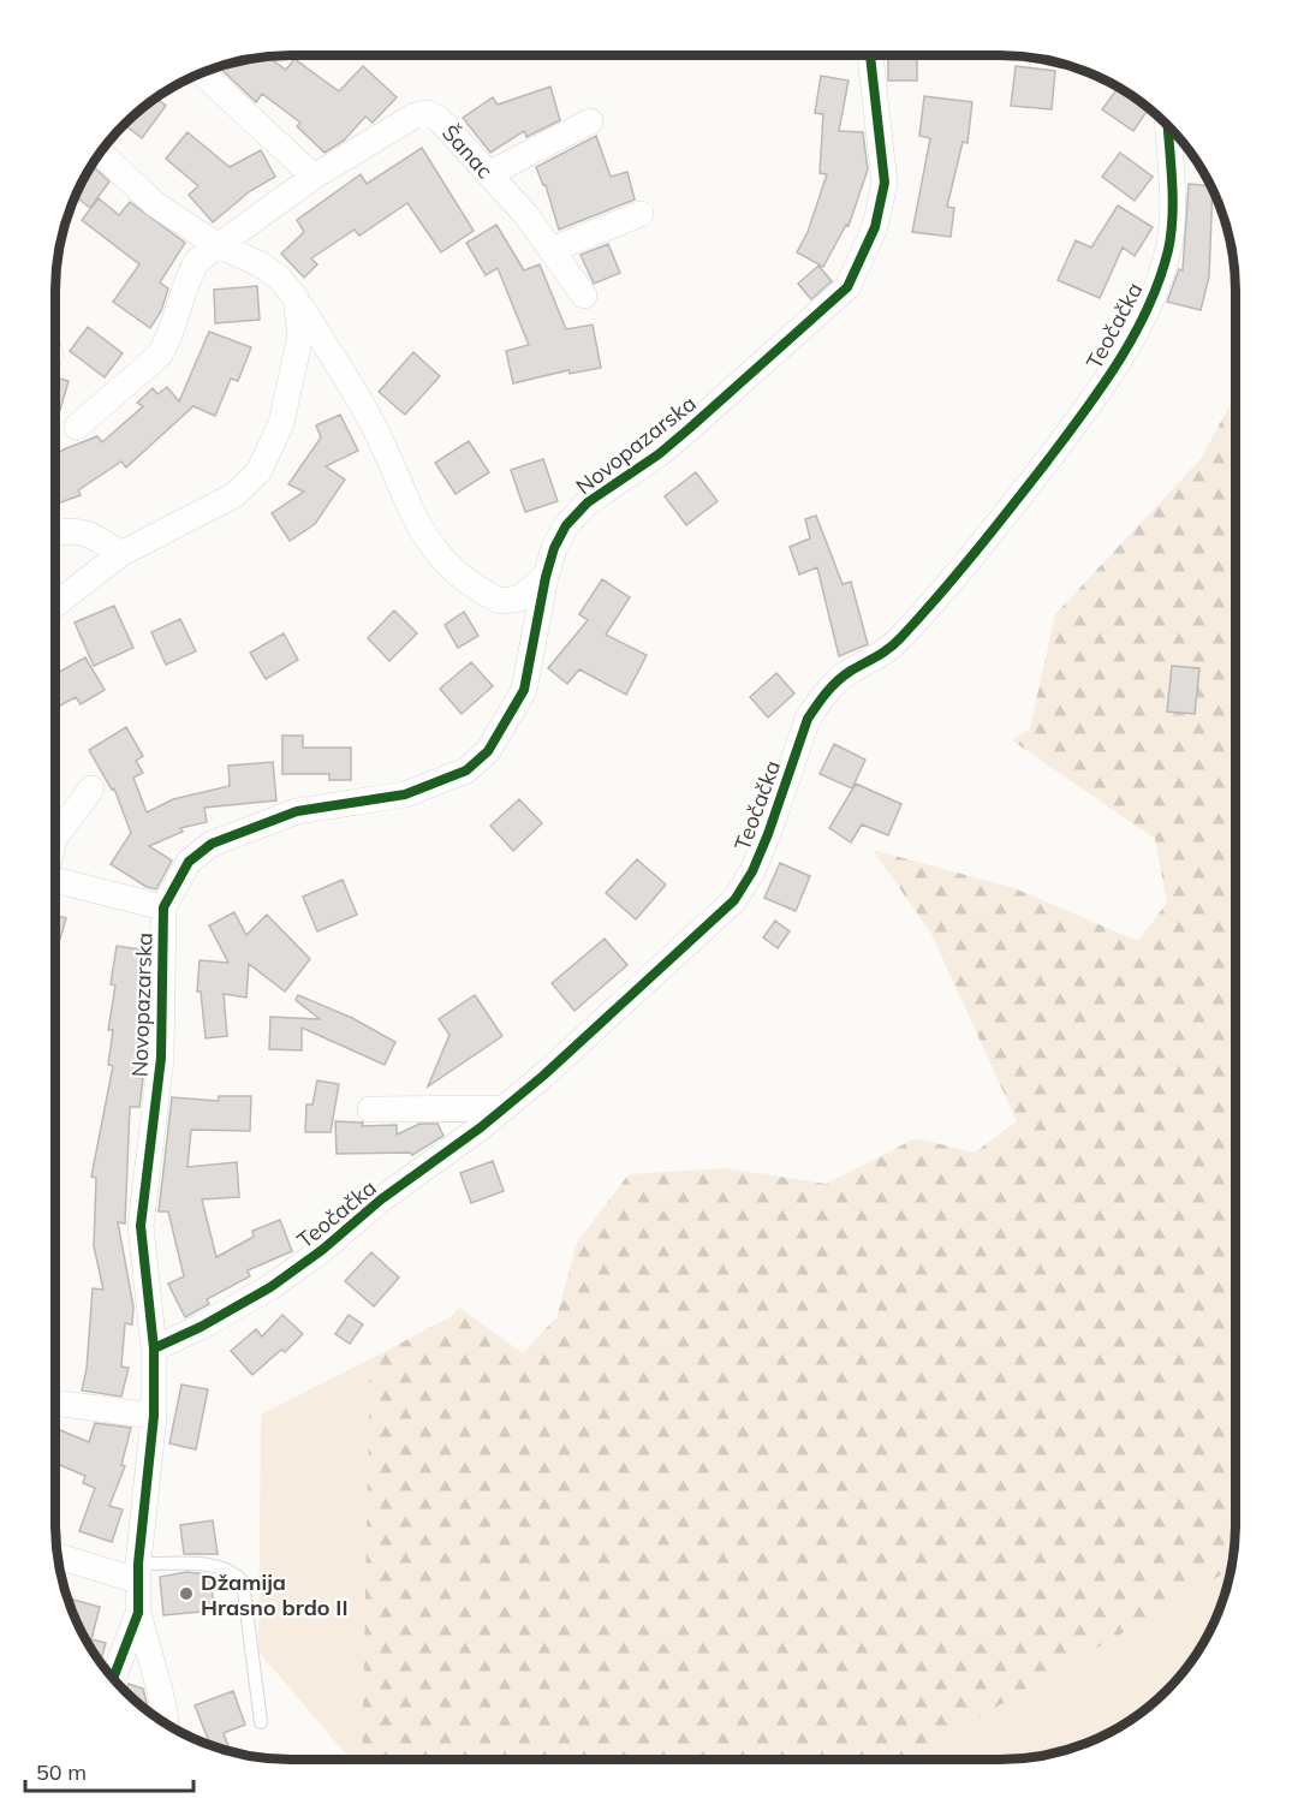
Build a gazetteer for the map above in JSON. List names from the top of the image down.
{
  "streets": {
    "street": ["Šanac", "Teočačka", "Novopazarska"]
  },
  "crossings": [
    ["Teočačka", "Novopazarska"]
  ],
  "places": ["Džamija Hrasno brdo II"],
  "scale_bar": "50 m"
}
